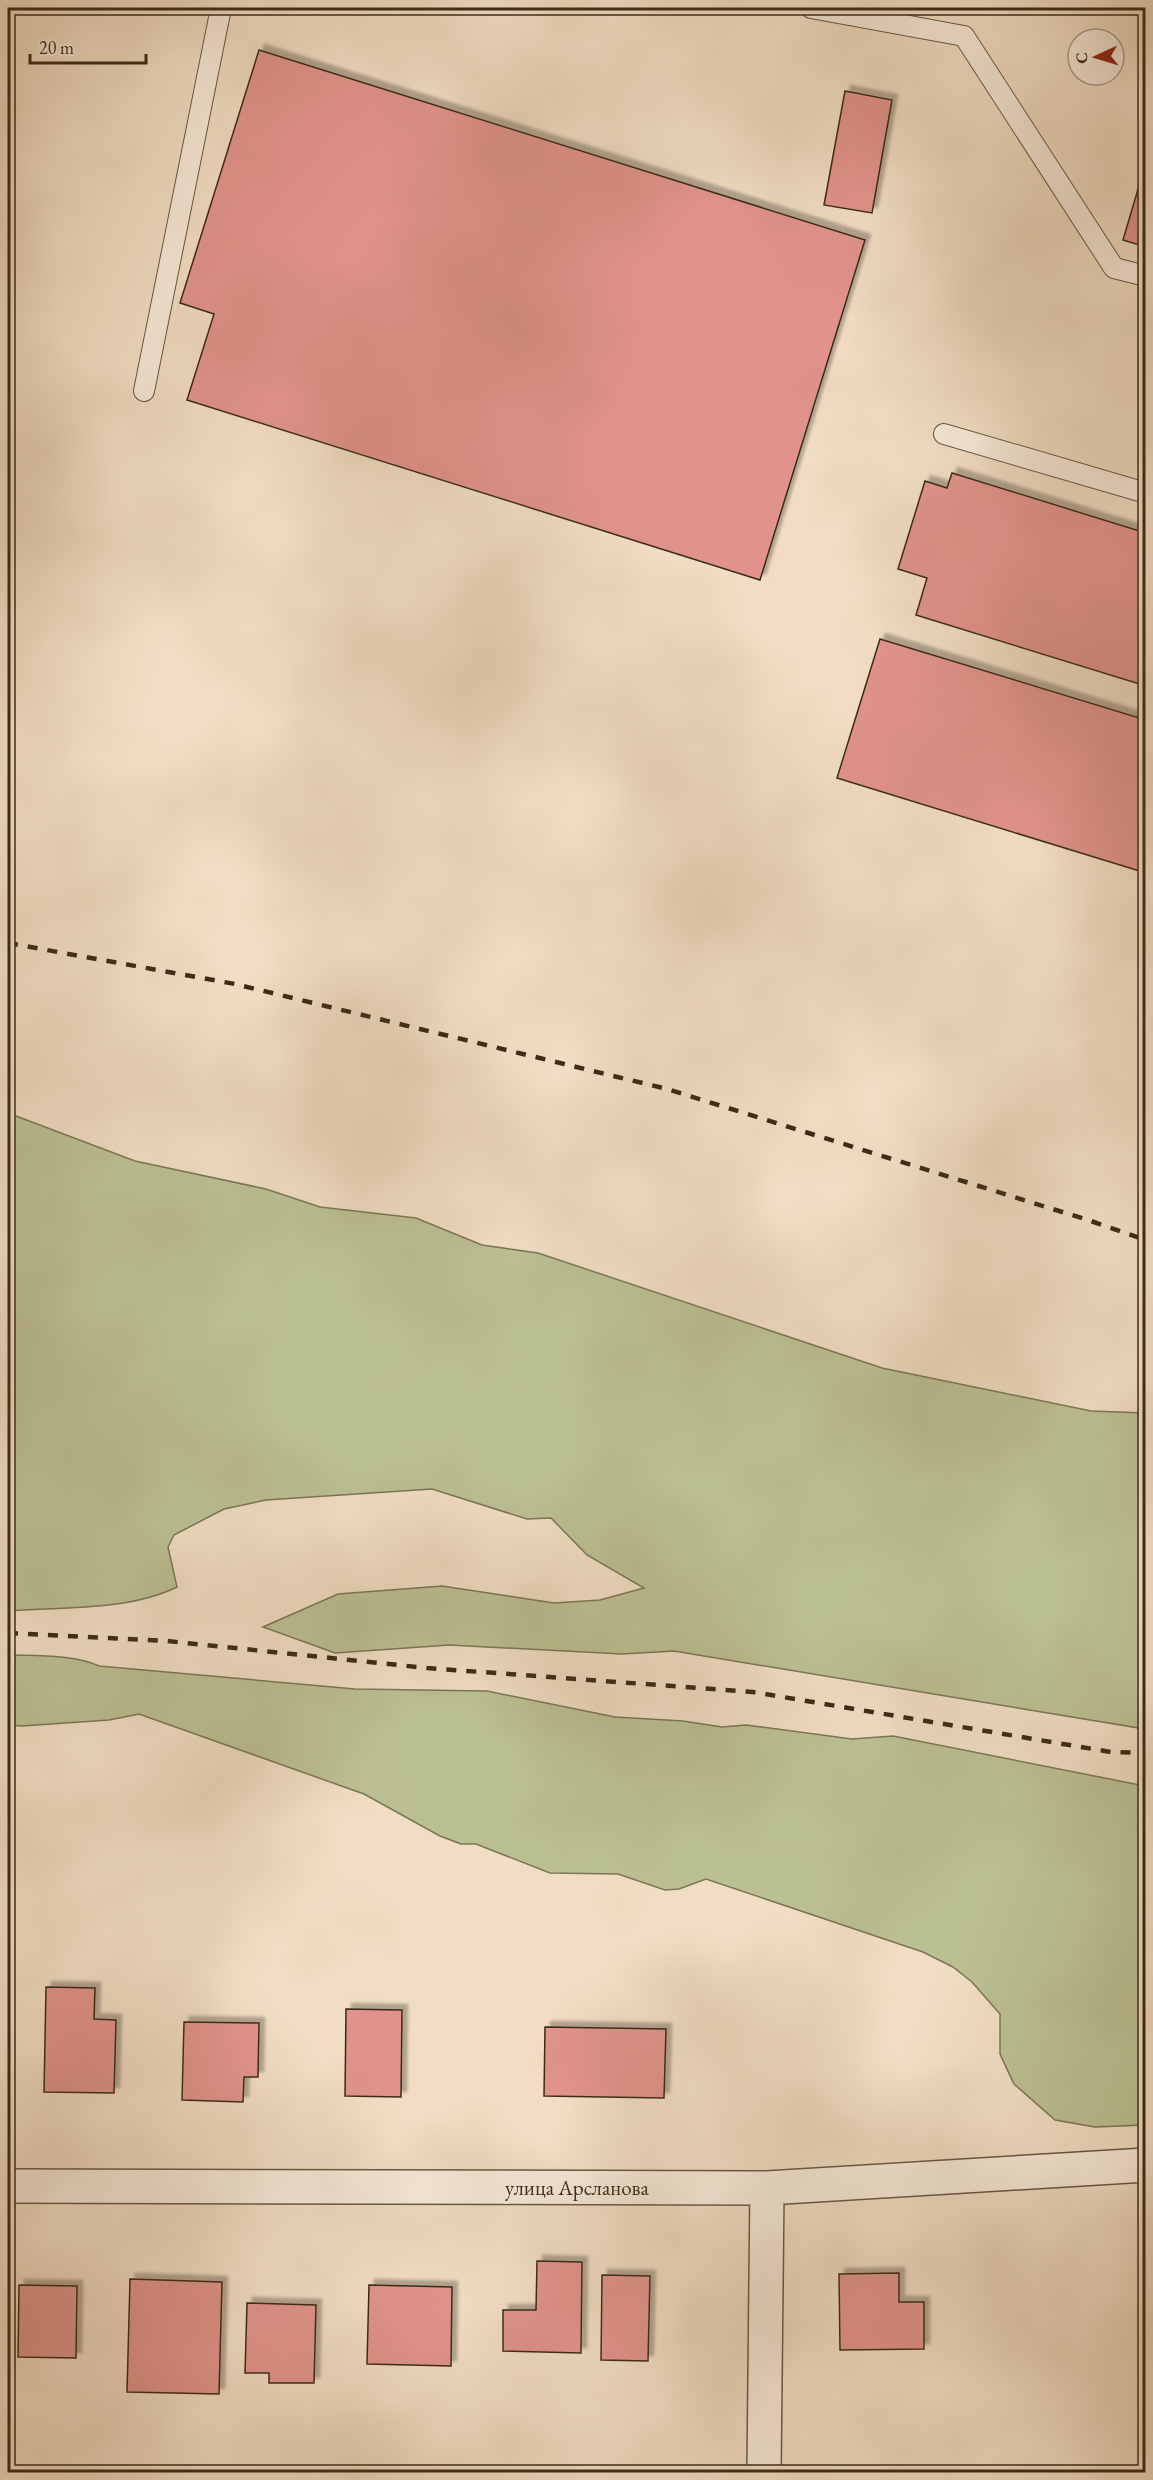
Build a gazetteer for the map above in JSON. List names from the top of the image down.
{
  "streets": {
    "street": ["улица Арсланова"]
  },
  "scale_bar": "20 m",
  "north": "left"
}
